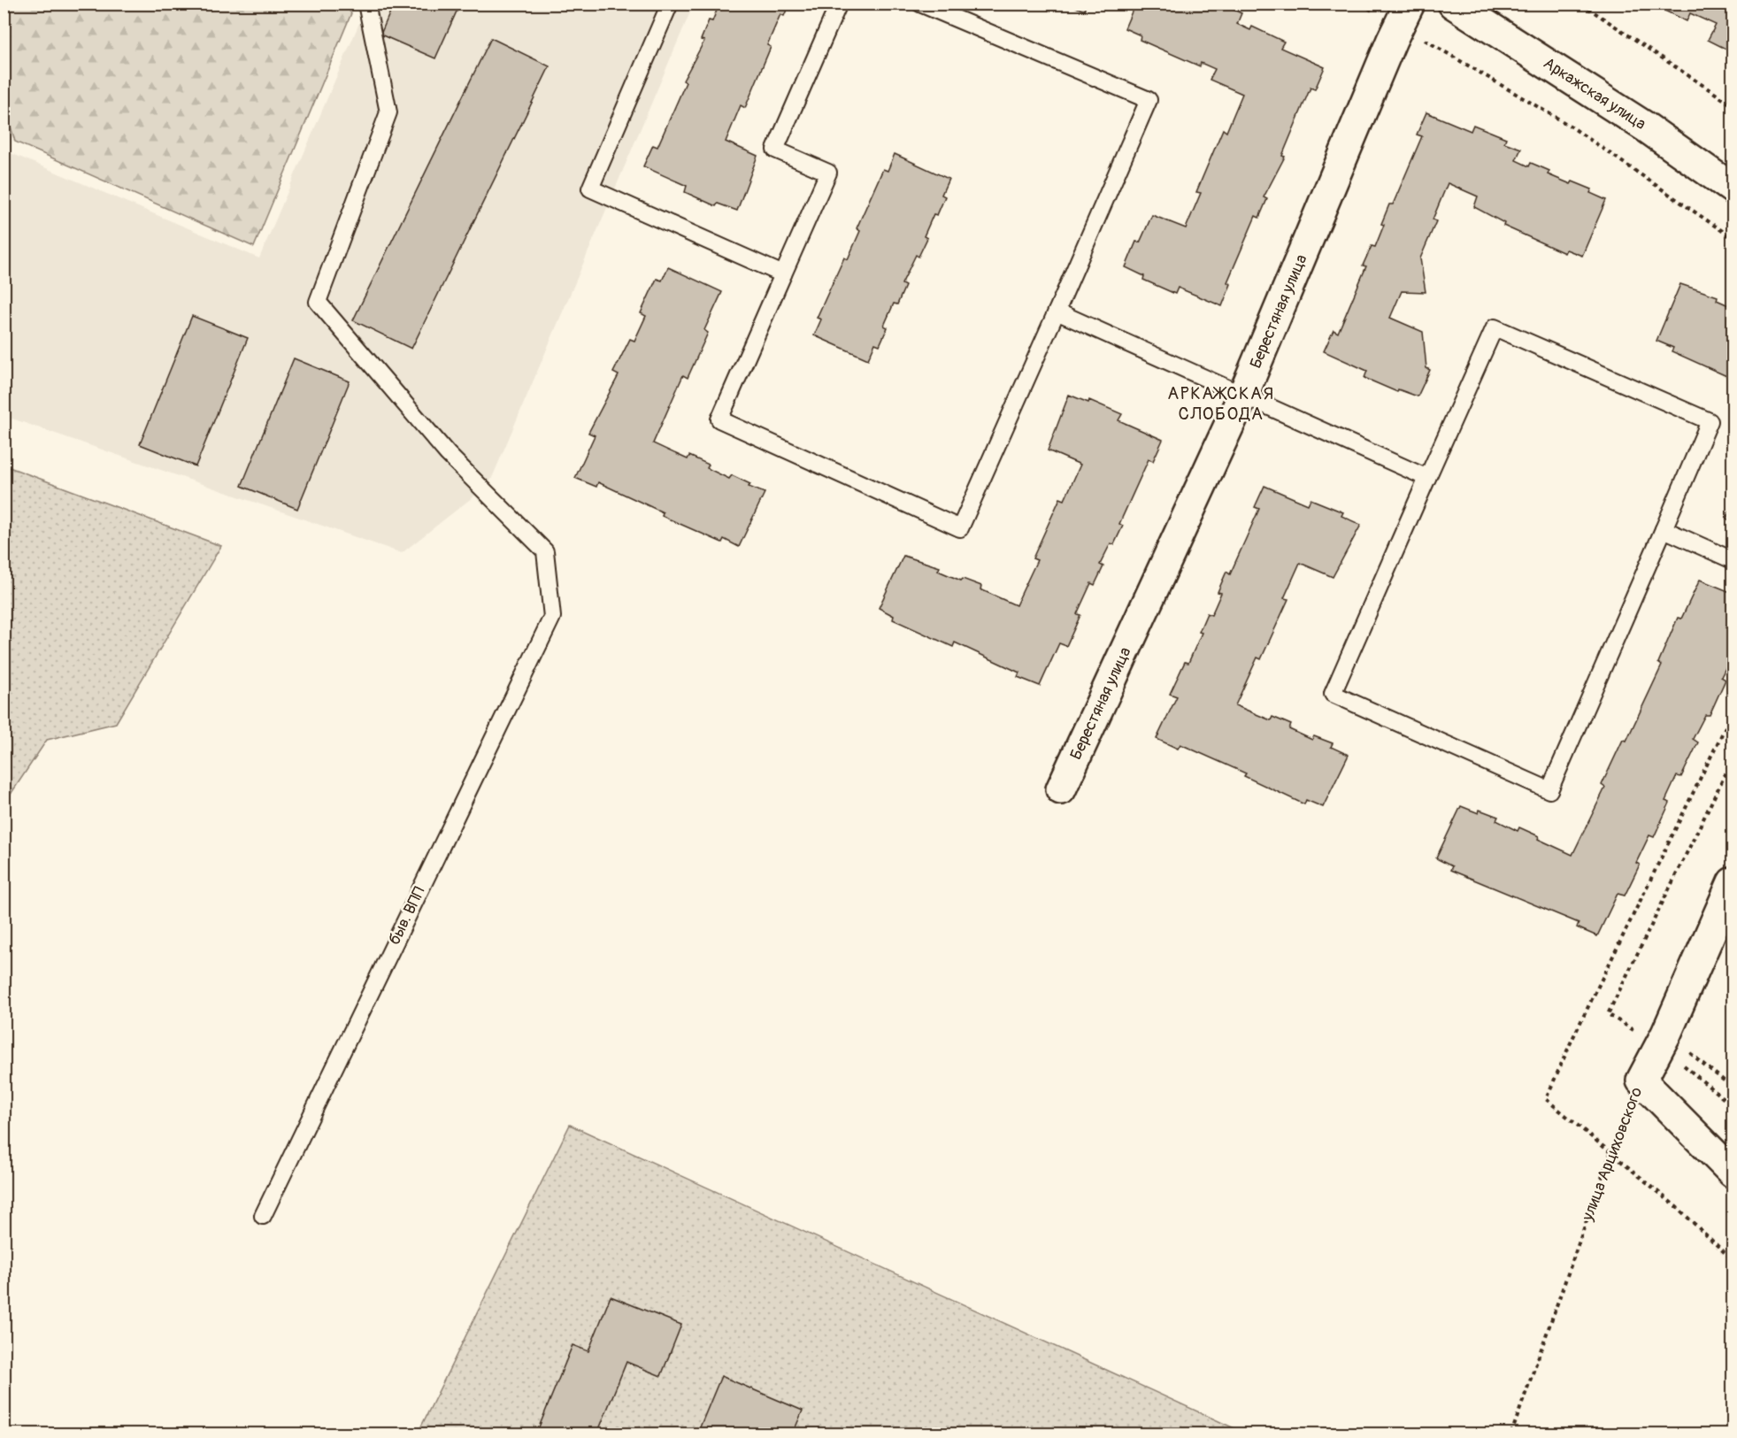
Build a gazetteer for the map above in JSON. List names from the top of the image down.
{
  "streets": {
    "street": ["Аркажская улица", "Берестяная улица", "улица Арциховского"],
    "lane": ["быв. ВПП"]
  },
  "districts": ["АРКАЖСКАЯ СЛОБОДА"]
}
